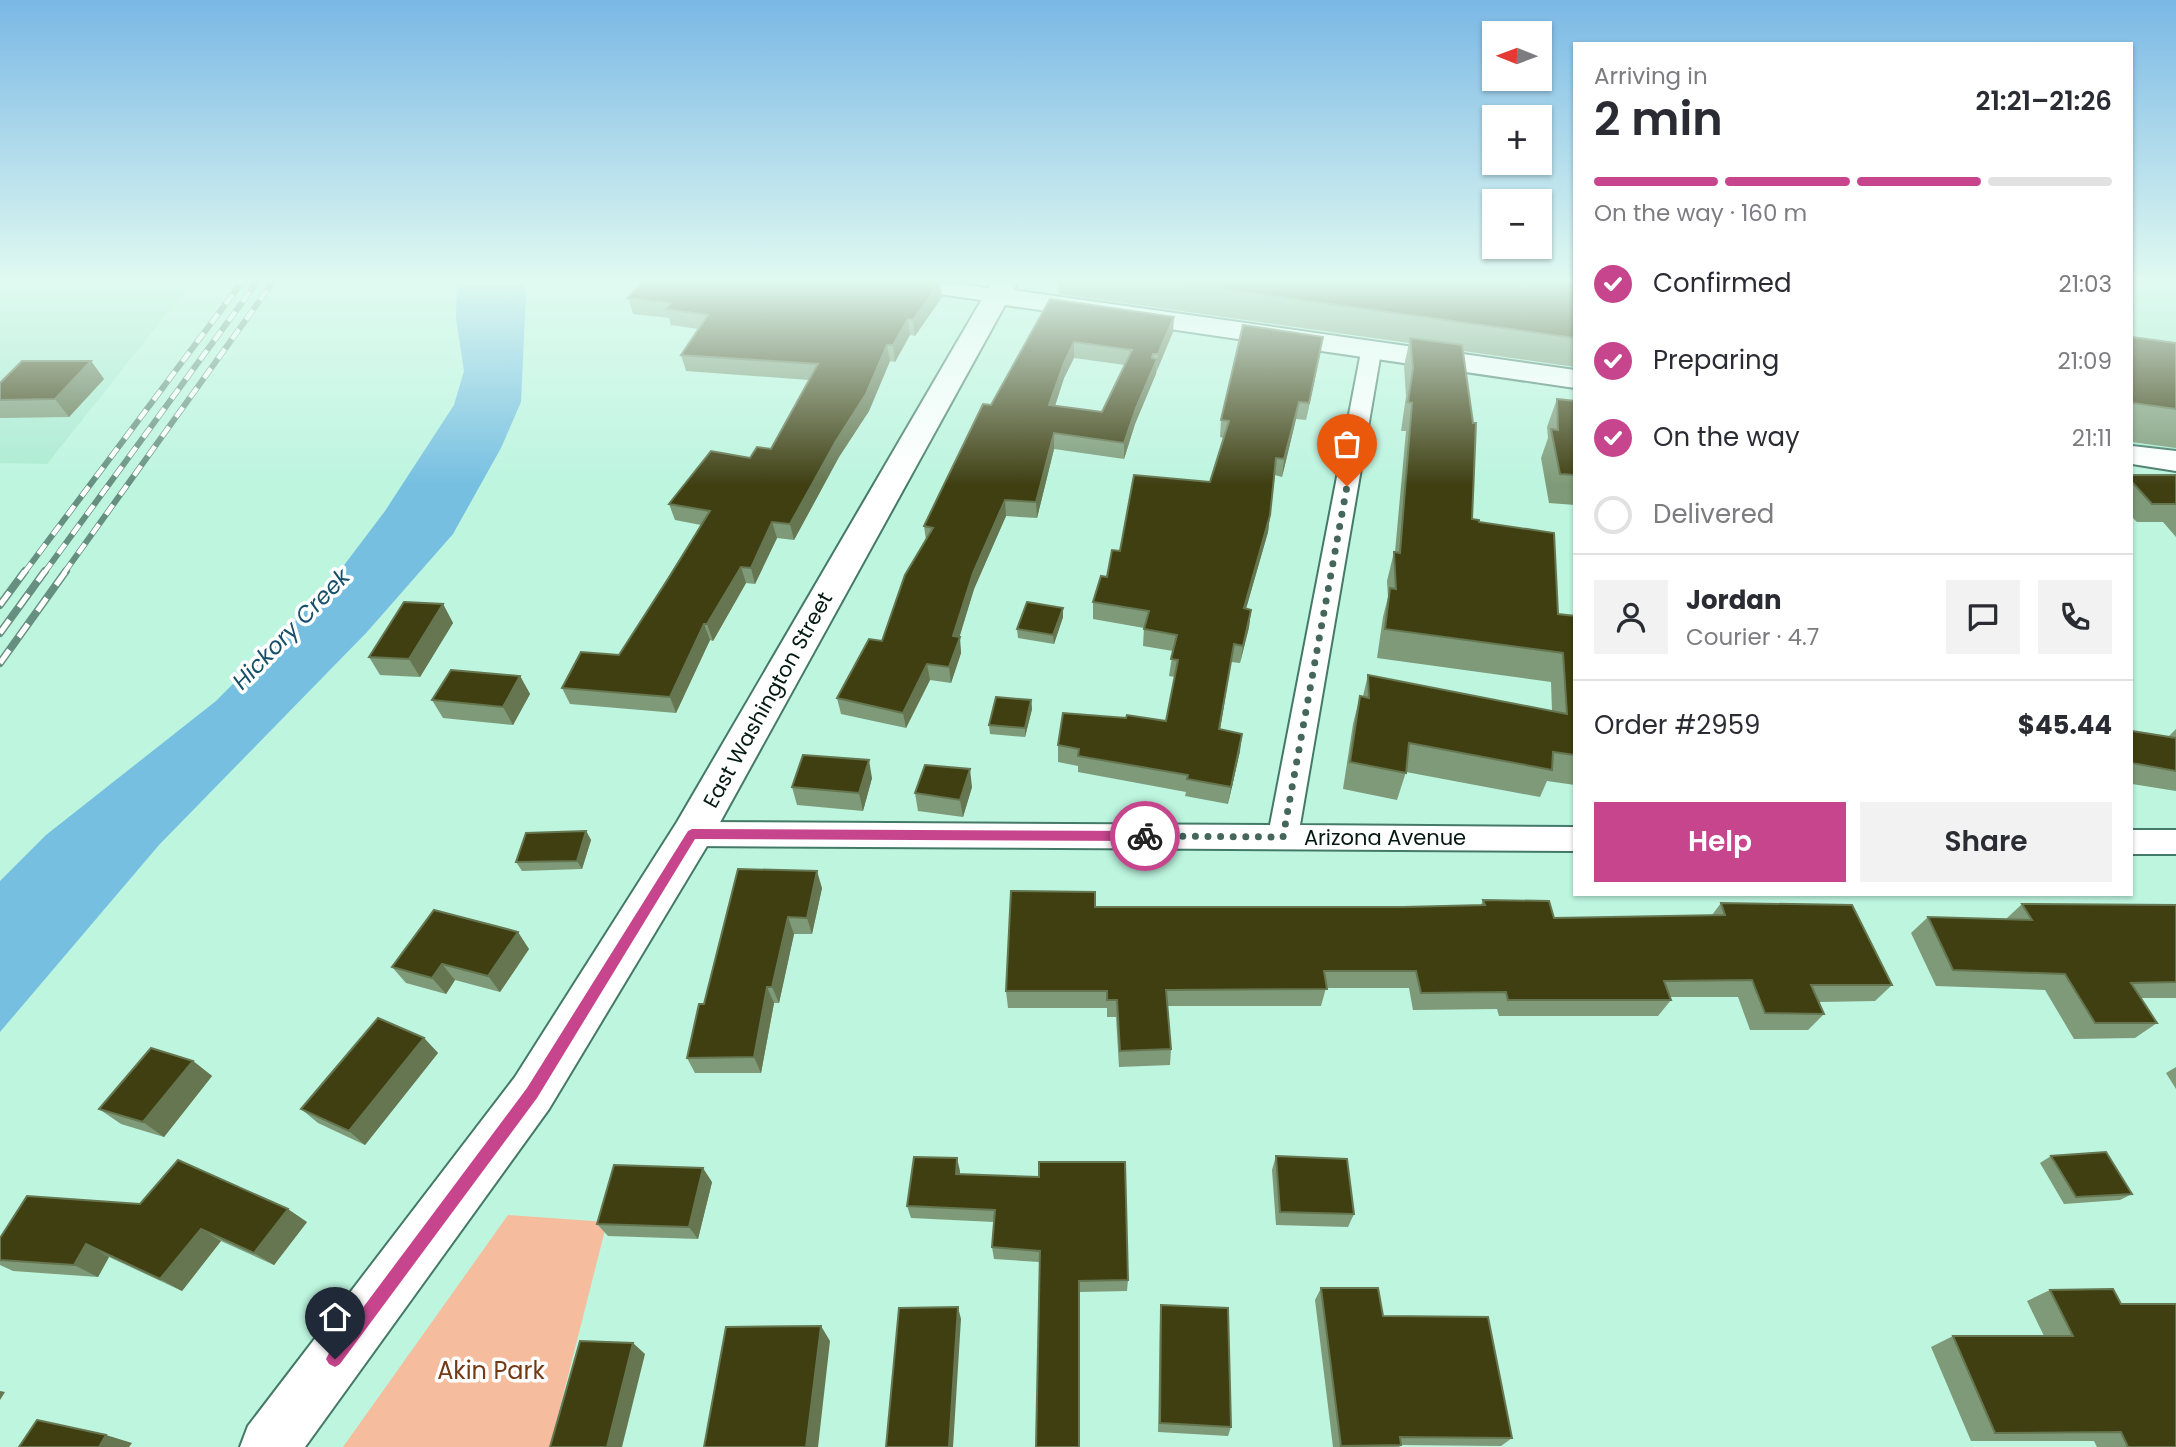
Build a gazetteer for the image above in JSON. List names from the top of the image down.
{
  "streets": {
    "street": ["East Washington Street", "Arizona Avenue"]
  },
  "crossings": [
    ["East Washington Street", "Arizona Avenue"]
  ],
  "water": ["Hickory Creek"],
  "parks": ["Akin Park"],
  "north": "left",
  "page": {
    "map_buttons": ["+", "−"],
    "heading": ["2 min", "Arriving in", "21:21–21:26"],
    "panel": [
      "Jordan",
      "Courier · 4.7",
      "Order #2959",
      "$45.44"
    ],
    "bar": "On the way · 160 m",
    "list": [
      ["Confirmed", "21:03"],
      ["Preparing", "21:09"],
      ["On the way", "21:11"],
      "Delivered"
    ],
    "buttons": ["Help", "Share"]
  }
}
